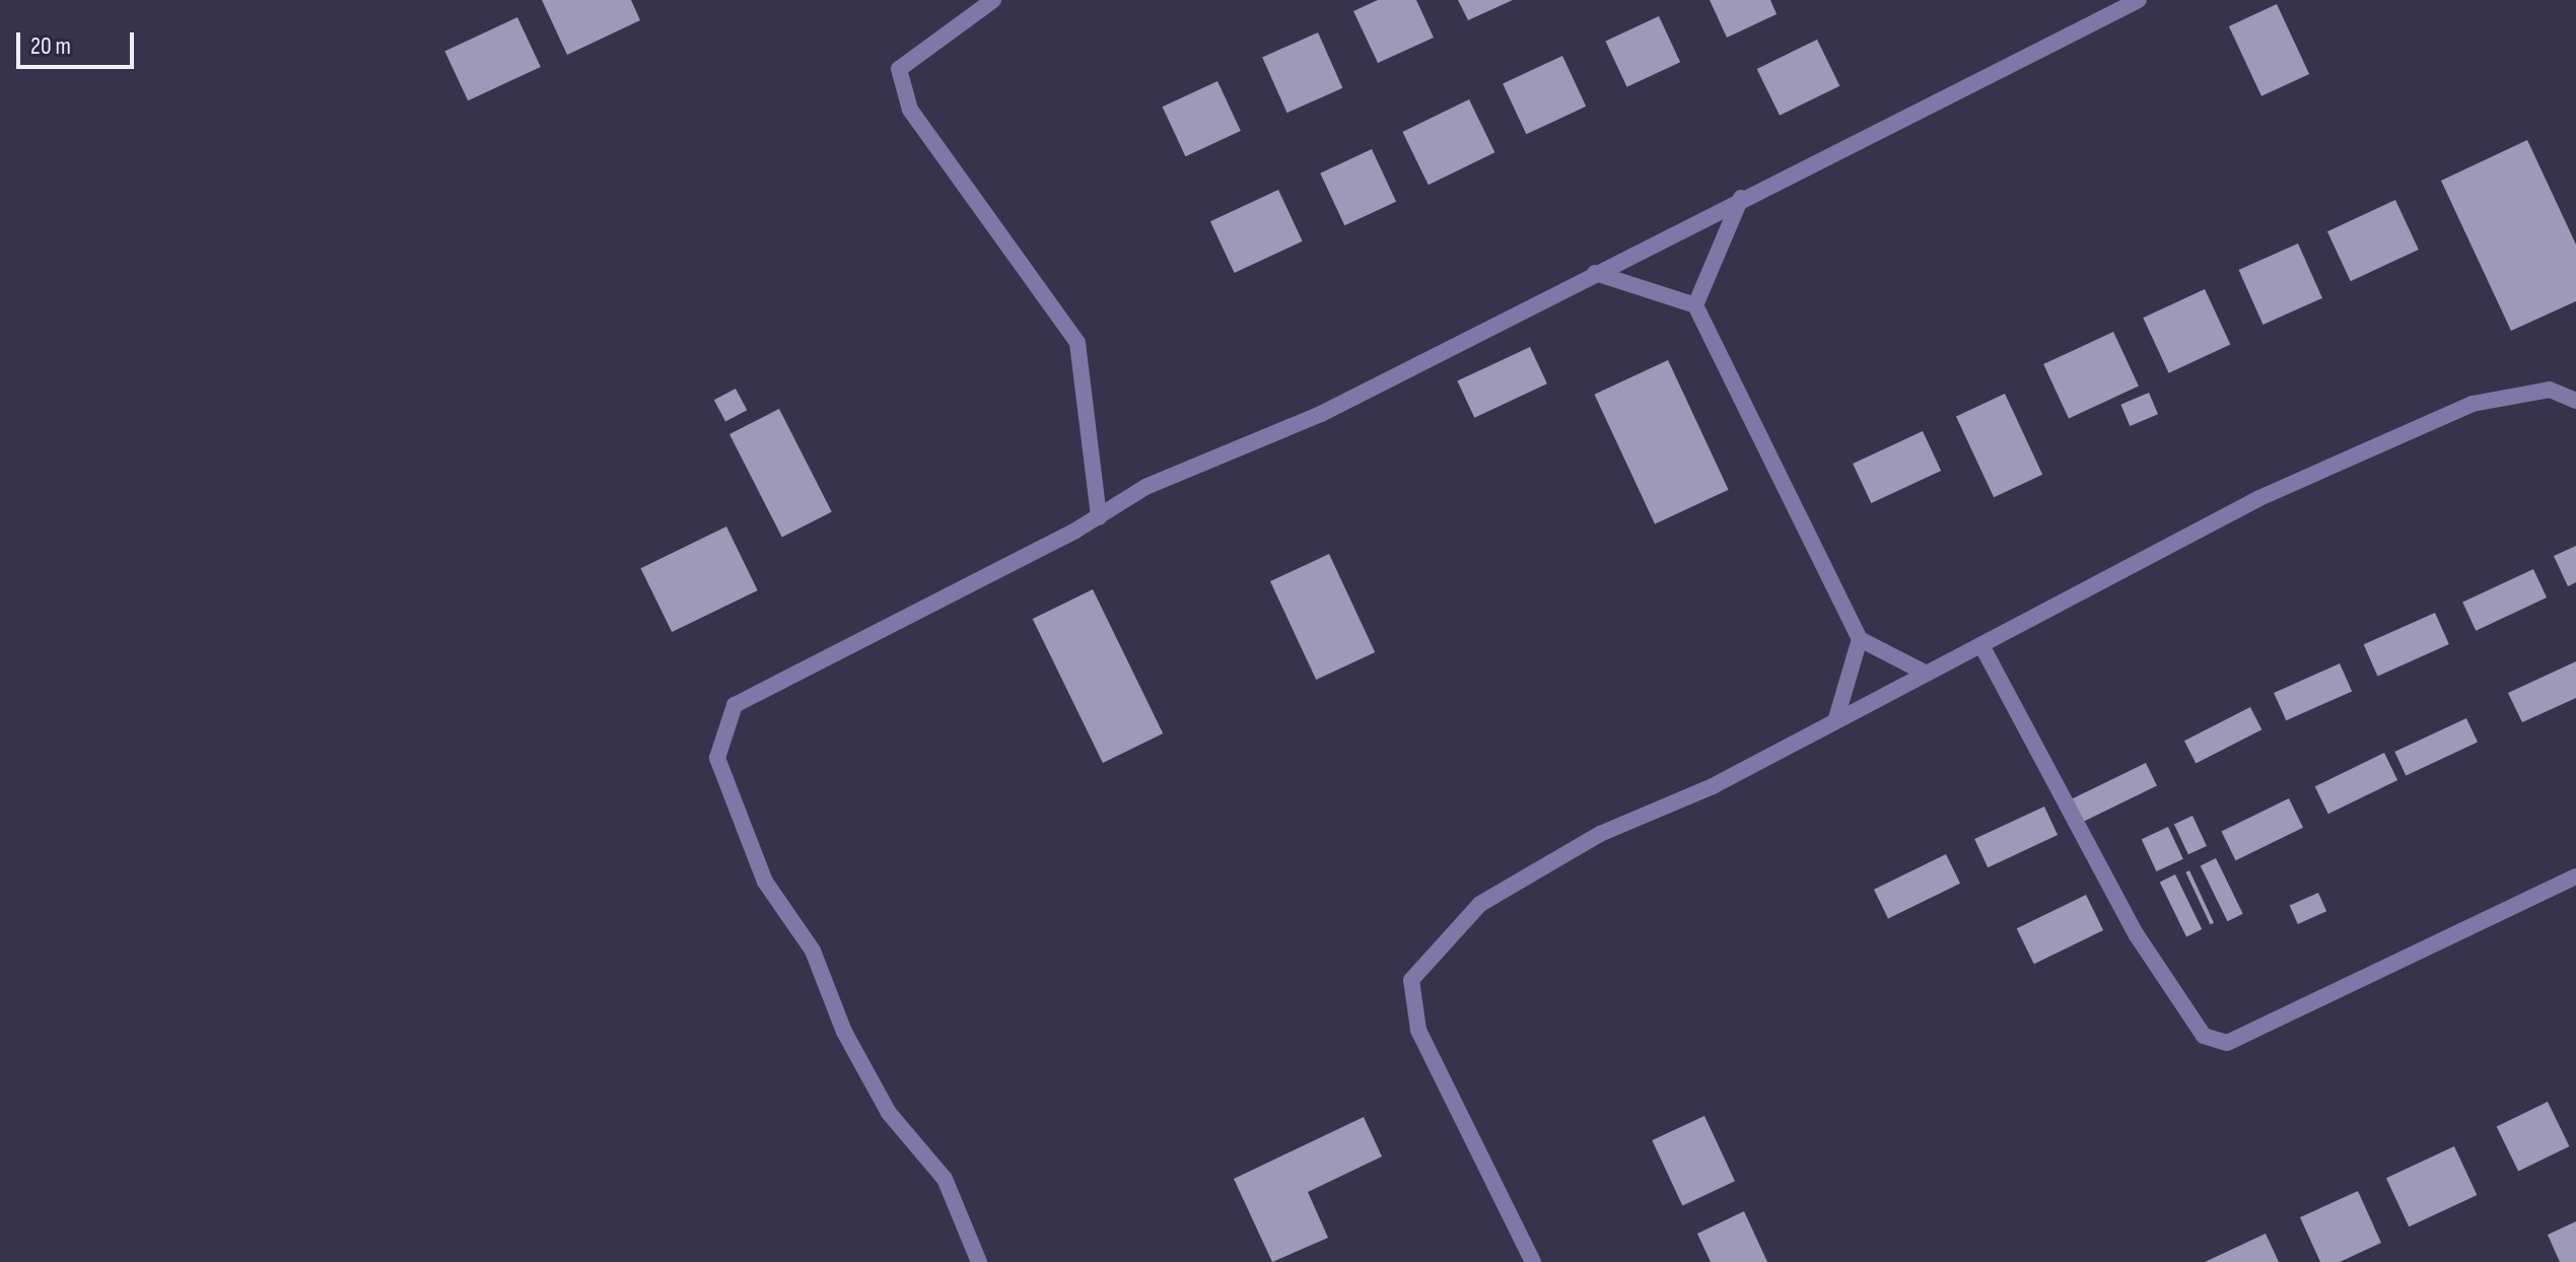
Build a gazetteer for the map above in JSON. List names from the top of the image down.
{
  "scale_bar": "20 m"
}
